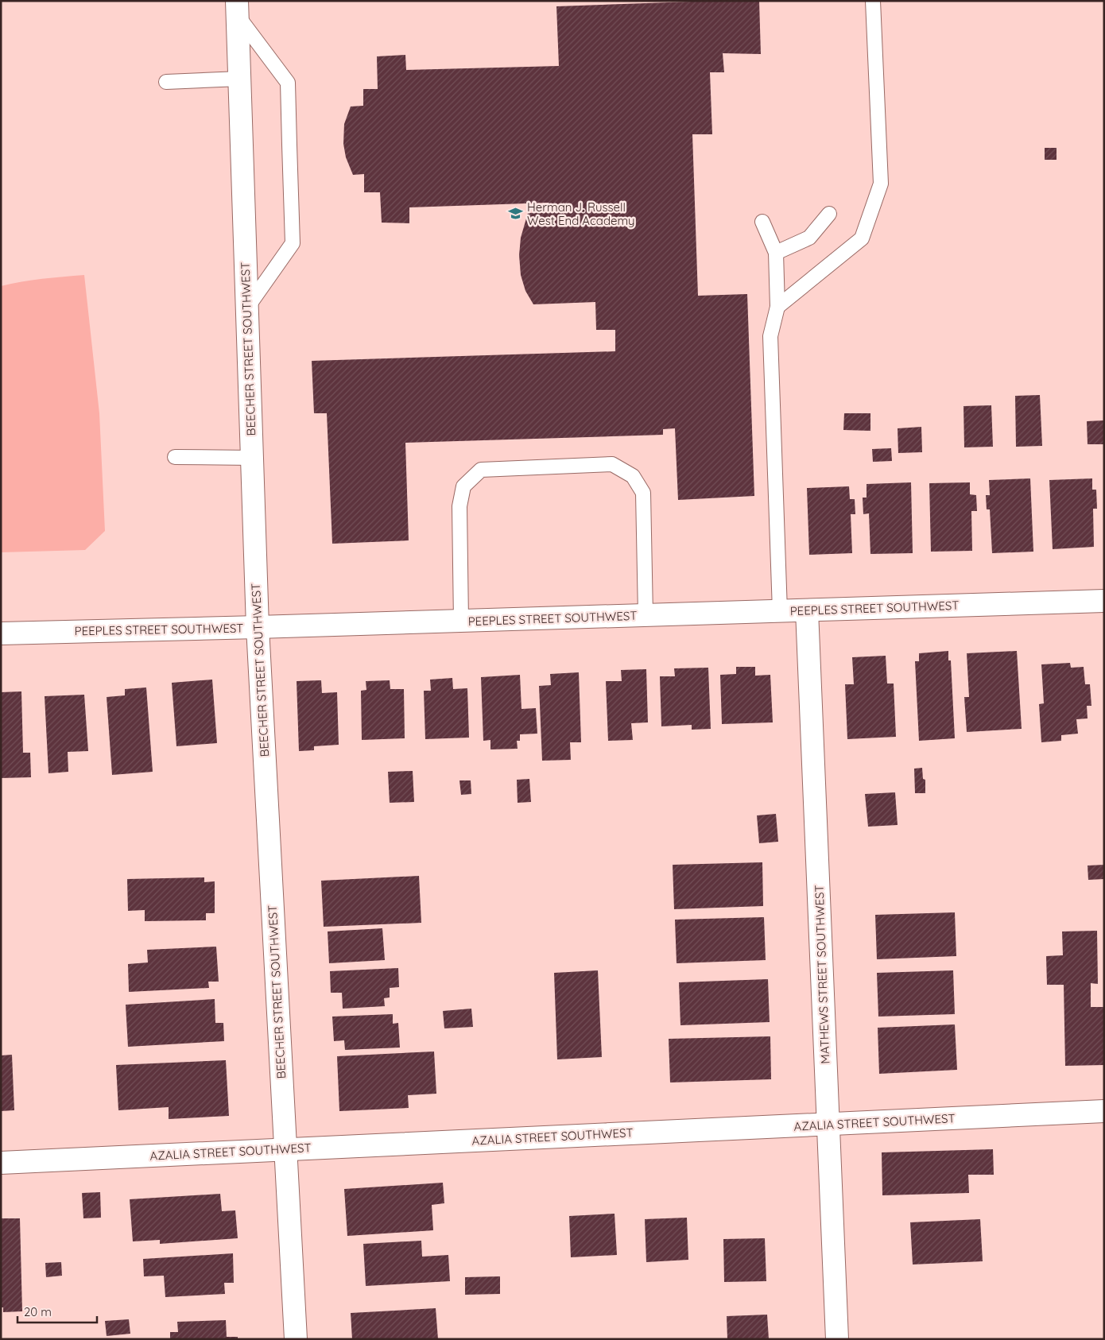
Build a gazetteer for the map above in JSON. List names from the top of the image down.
{
  "streets": {
    "street": [
      "BEECHER STREET SOUTHWEST",
      "PEEPLES STREET SOUTHWEST",
      "MATHEWS STREET SOUTHWEST",
      "AZALIA STREET SOUTHWEST"
    ]
  },
  "crossings": [
    ["BEECHER STREET SOUTHWEST", "PEEPLES STREET SOUTHWEST"],
    ["BEECHER STREET SOUTHWEST", "AZALIA STREET SOUTHWEST"],
    ["PEEPLES STREET SOUTHWEST", "MATHEWS STREET SOUTHWEST"],
    ["MATHEWS STREET SOUTHWEST", "AZALIA STREET SOUTHWEST"]
  ],
  "places": {
    "school or university": ["Herman J. Russell West End Academy"]
  },
  "scale_bar": "20 m"
}
